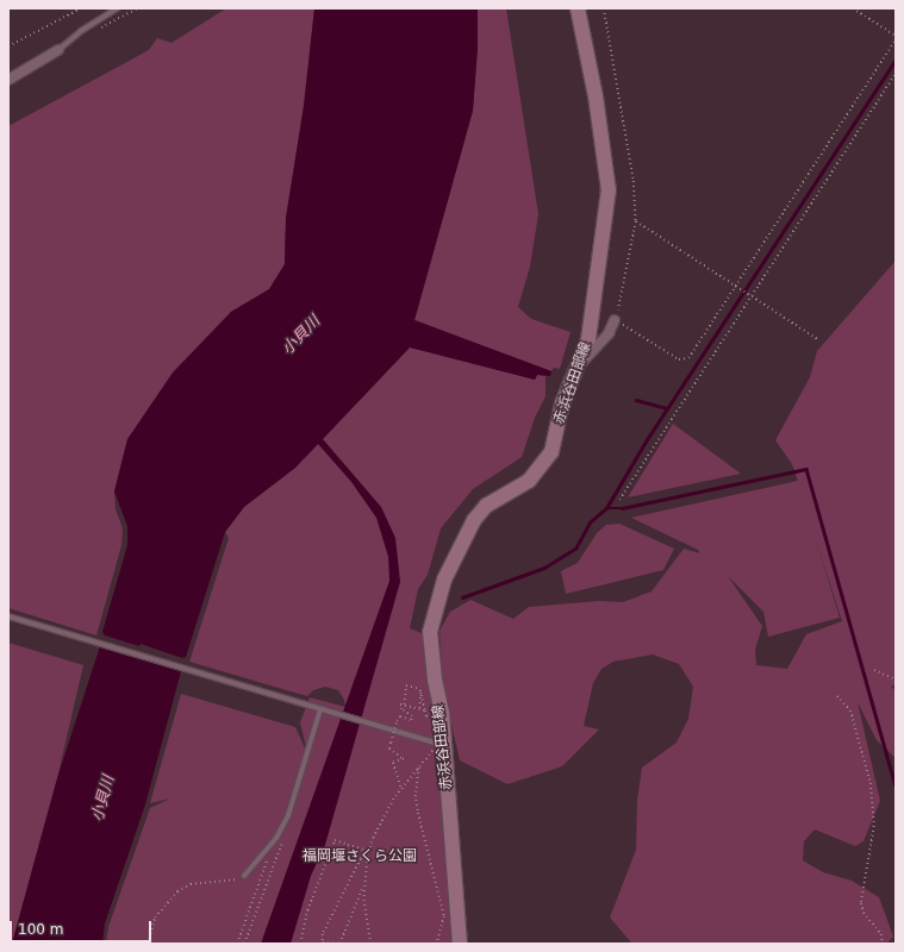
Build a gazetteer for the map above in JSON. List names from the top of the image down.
{
  "streets": {
    "main road": ["赤浜谷田部線"]
  },
  "water": ["小貝川"],
  "parks": ["福岡堰さくら公園"],
  "scale_bar": "100 m"
}
